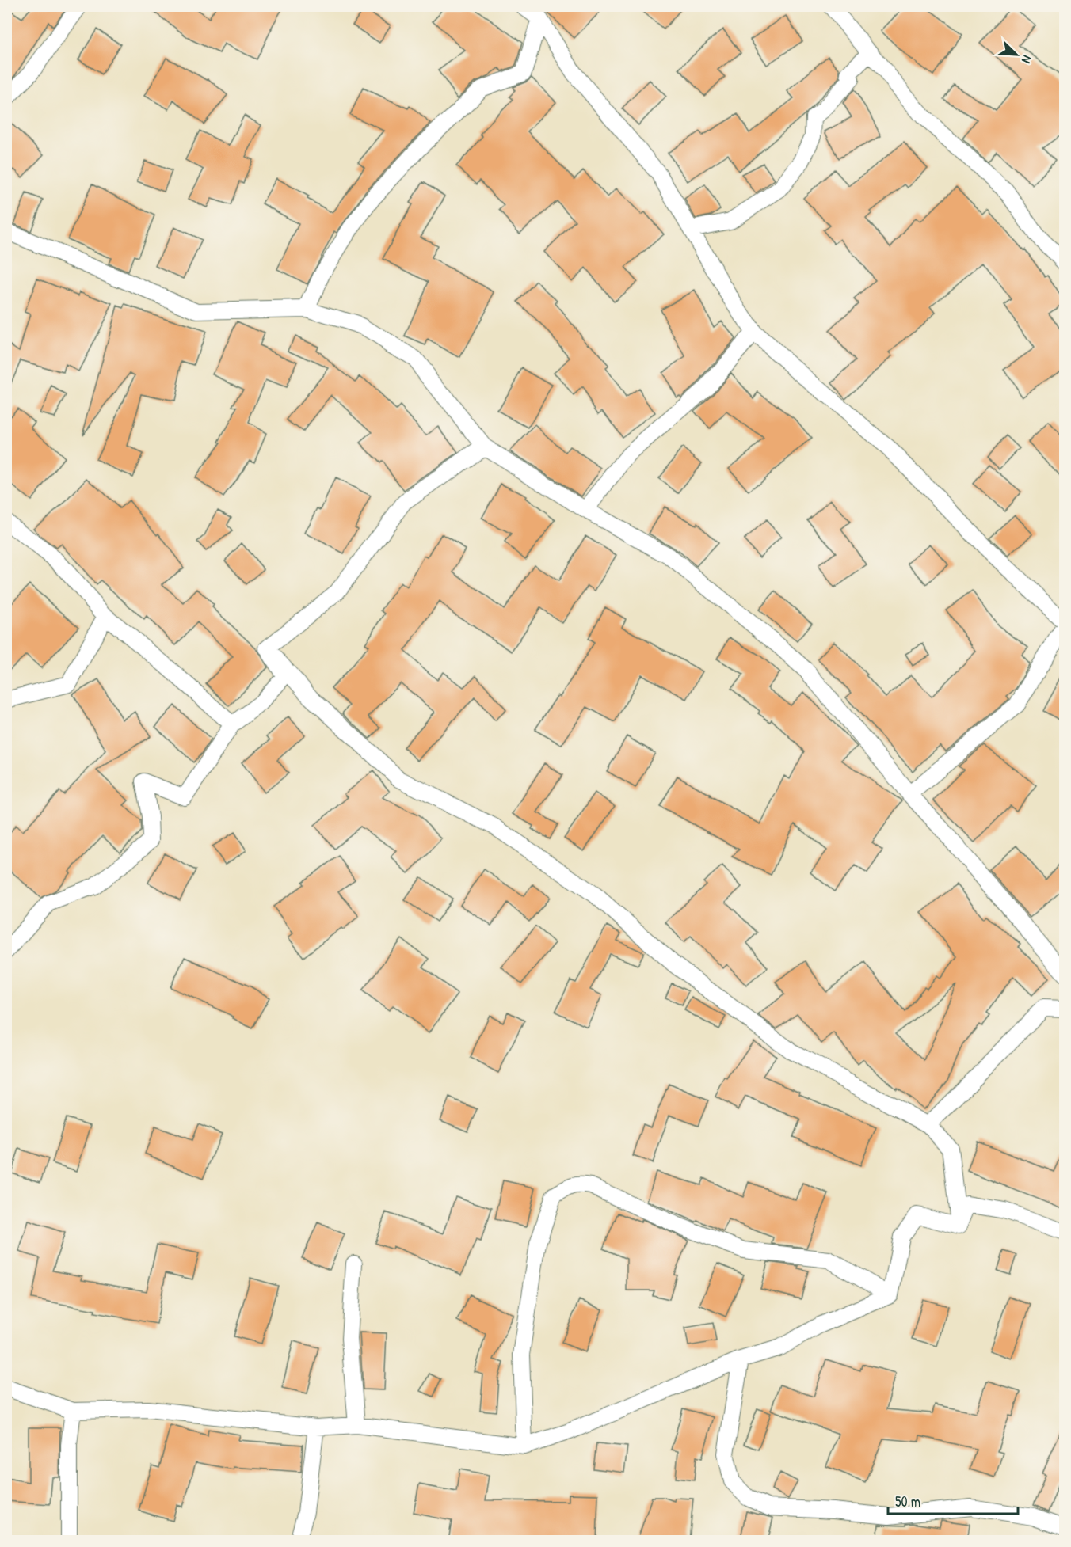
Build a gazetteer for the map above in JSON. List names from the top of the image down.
{
  "scale_bar": "50 m",
  "north": "bottom right"
}
